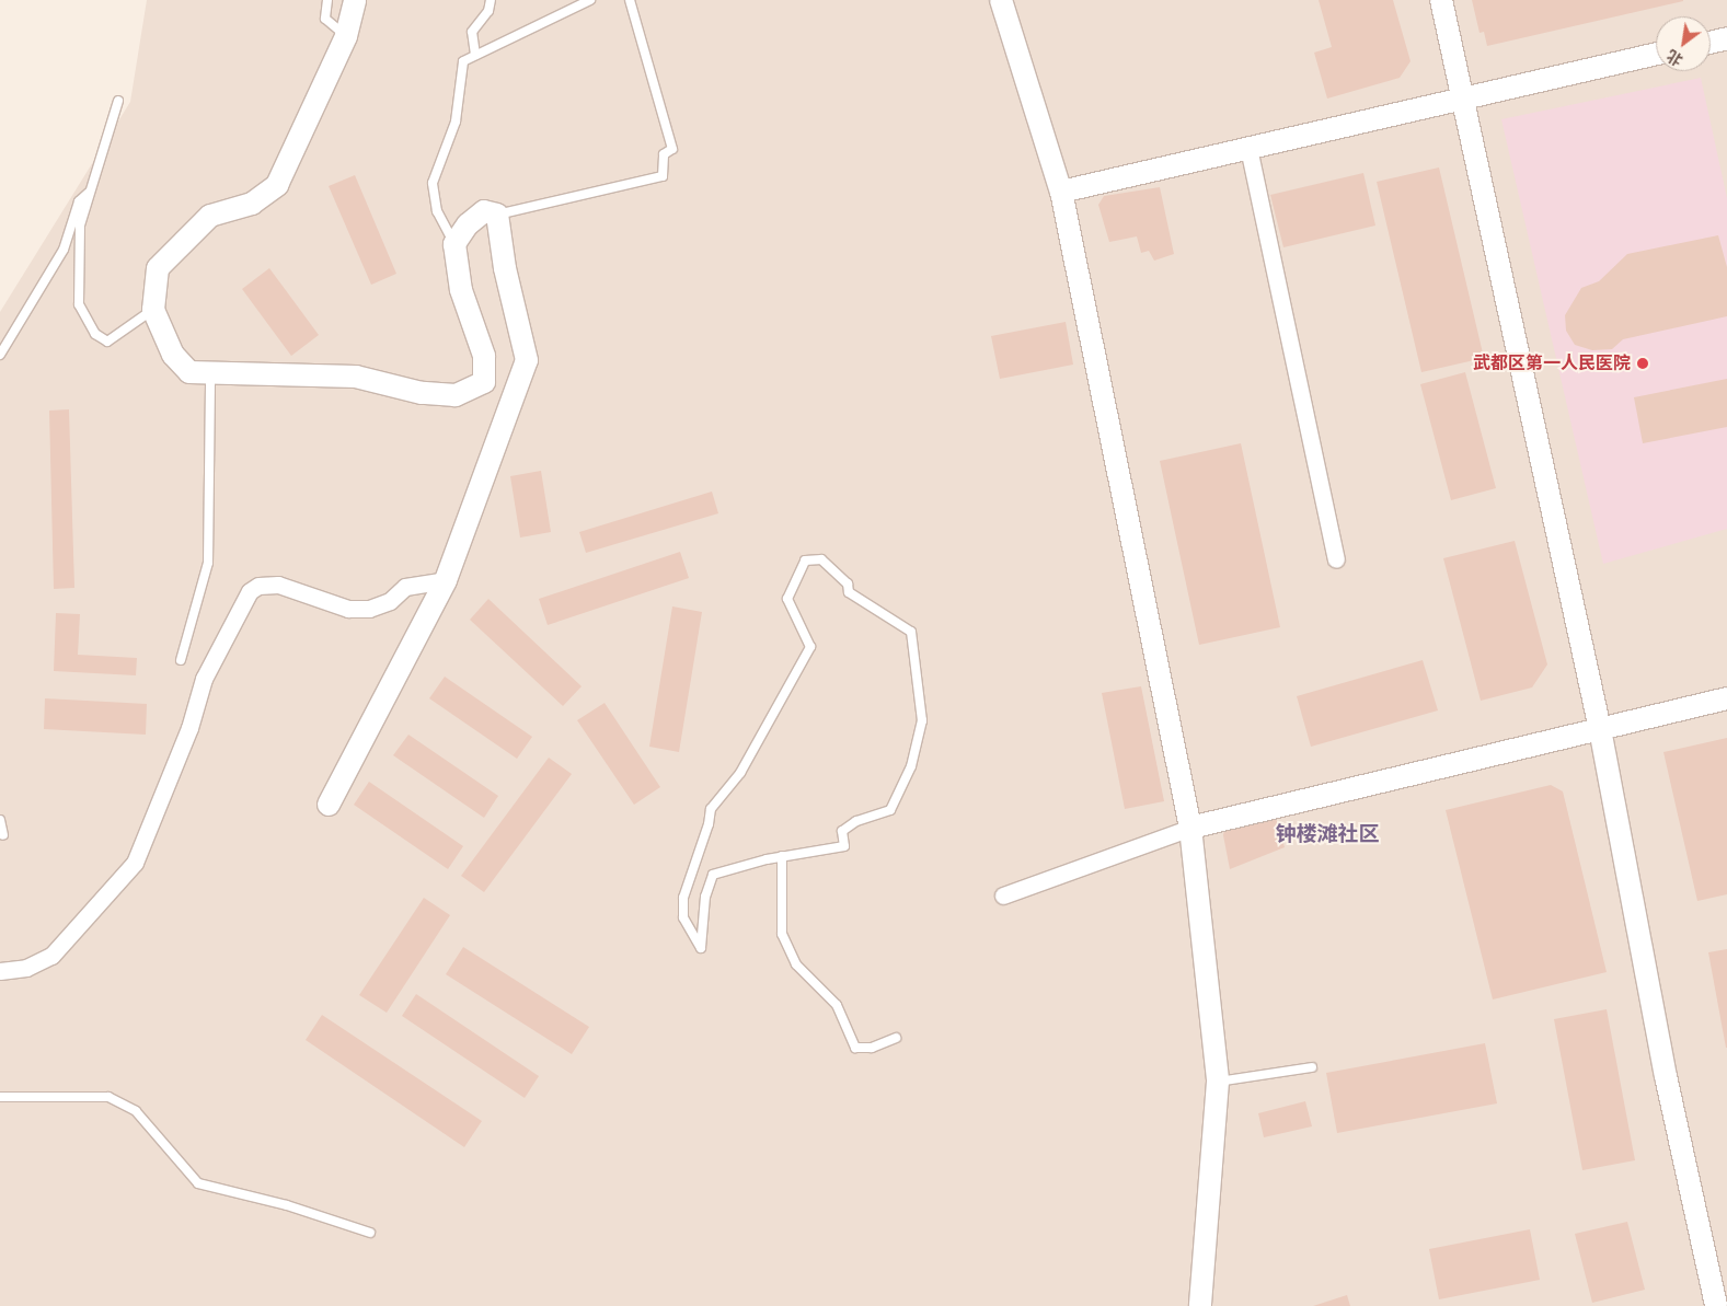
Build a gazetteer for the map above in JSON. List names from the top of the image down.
{
  "districts": ["钟楼滩社区"],
  "places": ["武都区第一人民医院"],
  "north": "bottom left"
}
